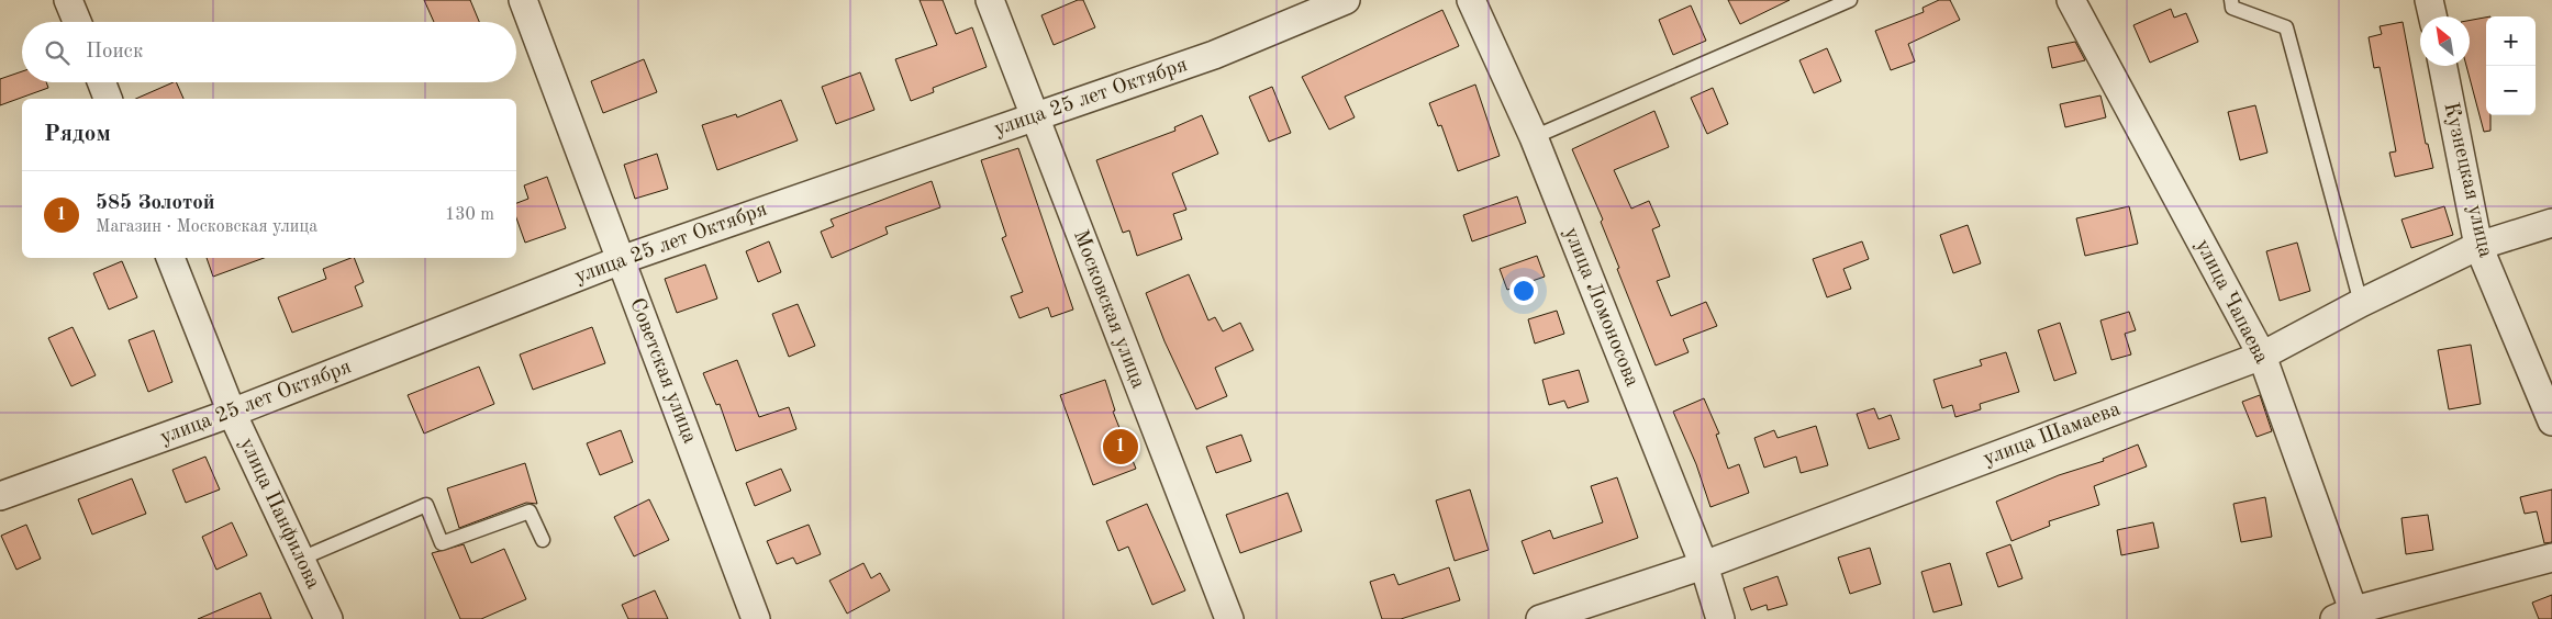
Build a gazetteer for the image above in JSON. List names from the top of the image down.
{
  "streets": {
    "street": [
      "улица 25 лет Октября",
      "Кузнецкая улица",
      "улица Чапаева",
      "улица Ломоносова",
      "Московская улица",
      "Советская улица",
      "улица Шамаева",
      "улица Панфилова"
    ]
  },
  "crossings": [
    ["улица 25 лет Октября", "Московская улица"],
    ["улица 25 лет Октября", "Советская улица"],
    ["улица 25 лет Октября", "улица Панфилова"],
    ["Кузнецкая улица", "улица Шамаева"],
    ["улица Чапаева", "улица Шамаева"],
    ["улица Ломоносова", "улица Шамаева"]
  ],
  "north": "top left",
  "page": {
    "map_buttons": ["+", "−"],
    "search": "Поиск",
    "heading": "Рядом",
    "list": [
      {
        "mark": "1",
        "name": "585 Золотой",
        "note": "Магазин · Московская улица",
        "value": "130 m"
      }
    ],
    "pins": "1"
  }
}
